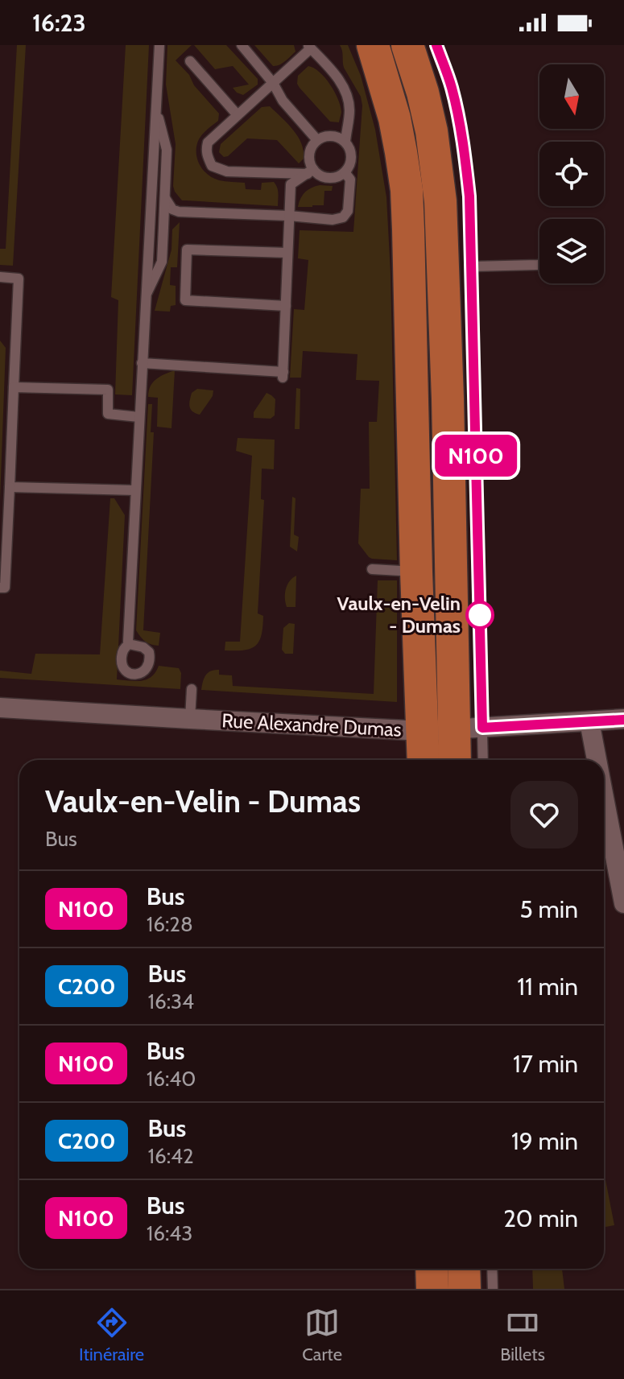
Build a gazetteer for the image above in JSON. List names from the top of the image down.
{
  "streets": {
    "street": ["Rue Alexandre Dumas"]
  },
  "places": ["Vaulx-en-Velin - Dumas"],
  "lines": ["bus line N100"],
  "north": "bottom",
  "page": {
    "status": "16:23",
    "on_map": "N100",
    "heading": ["Vaulx-en-Velin - Dumas", "Bus"],
    "list": [
      {
        "mark": "N100",
        "name": "Bus",
        "note": "16:28",
        "value": "5 min"
      },
      {
        "mark": "C200",
        "name": "Bus",
        "note": "16:34",
        "value": "11 min"
      },
      {
        "mark": "N100",
        "name": "Bus",
        "note": "16:40",
        "value": "17 min"
      },
      {
        "mark": "C200",
        "name": "Bus",
        "note": "16:42",
        "value": "19 min"
      },
      {
        "mark": "N100",
        "name": "Bus",
        "note": "16:43",
        "value": "20 min"
      }
    ],
    "tabs": ["Itinéraire", "Carte", "Billets"]
  }
}
